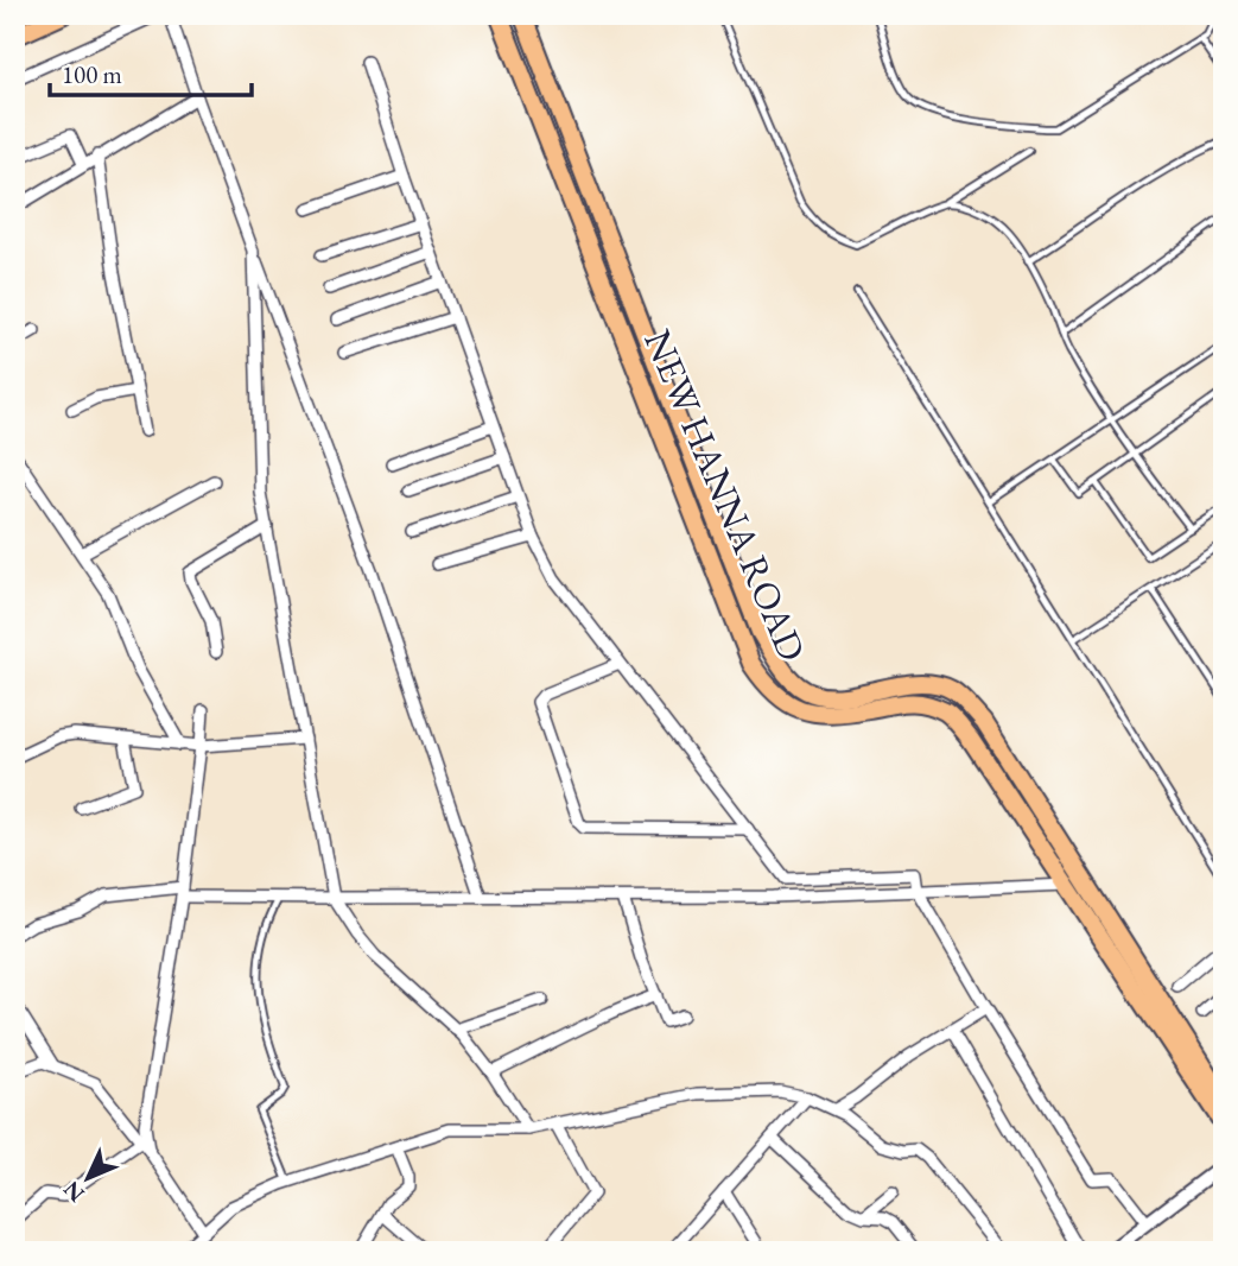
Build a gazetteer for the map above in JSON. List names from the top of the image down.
{
  "streets": {
    "main road": ["NEW HANNA ROAD"]
  },
  "scale_bar": "100 m",
  "north": "bottom left"
}
